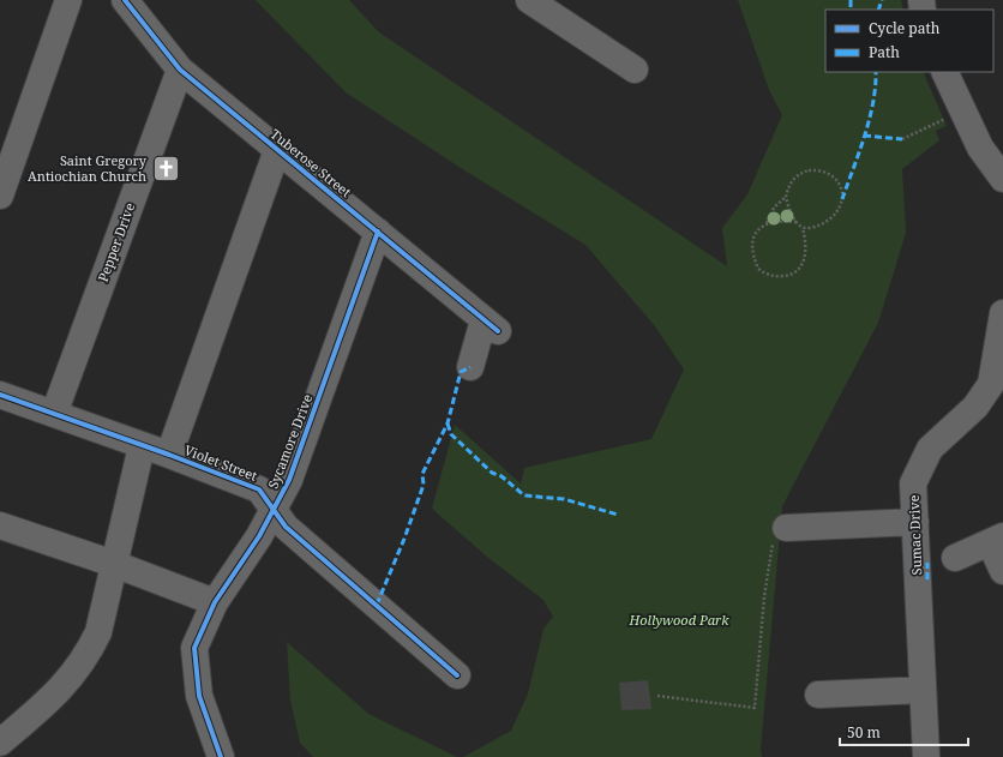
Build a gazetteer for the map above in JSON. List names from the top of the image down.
{
  "streets": {
    "street": [
      "Tuberose Street",
      "Pepper Drive",
      "Sycamore Drive",
      "Violet Street",
      "Sumac Drive"
    ]
  },
  "crossings": [
    ["Tuberose Street", "Pepper Drive"],
    ["Tuberose Street", "Sycamore Drive"],
    ["Pepper Drive", "Violet Street"],
    ["Sycamore Drive", "Violet Street"]
  ],
  "parks": ["Hollywood Park"],
  "places": {
    "church": ["Saint Gregory Antiochian Church"]
  },
  "legend": ["Cycle path", "Path"],
  "scale_bar": "50 m"
}
